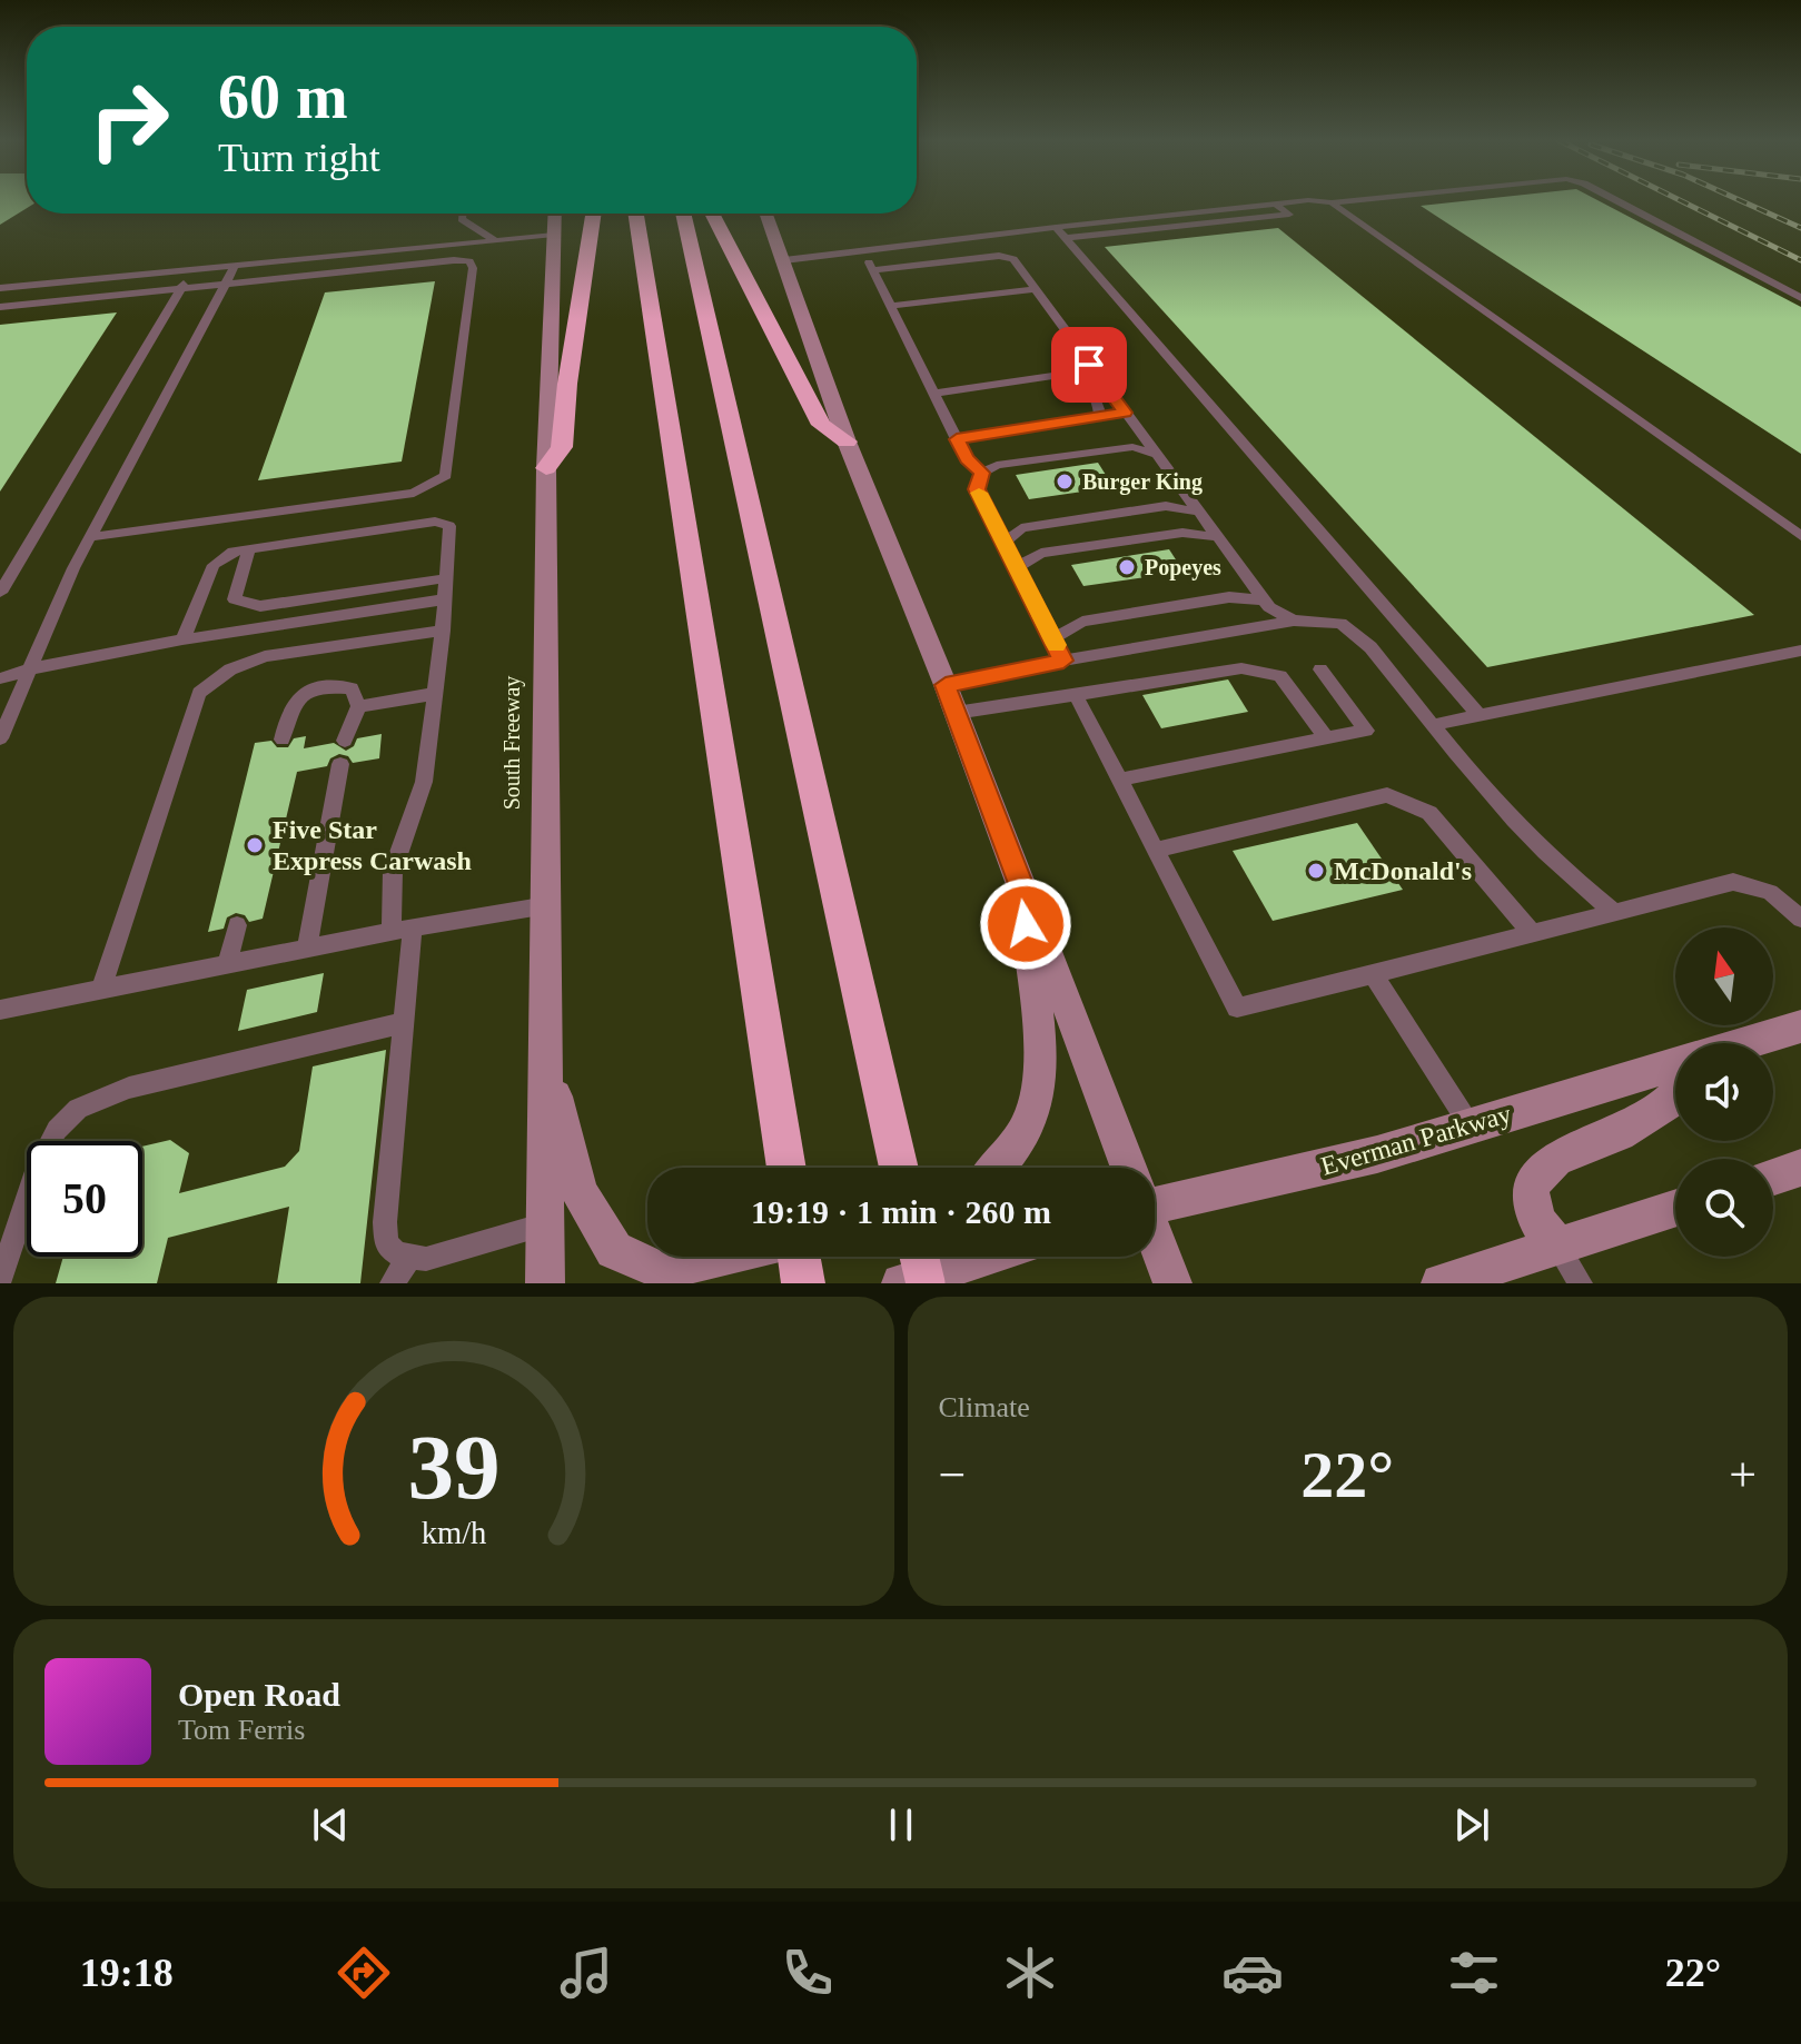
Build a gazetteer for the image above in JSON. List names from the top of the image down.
{
  "streets": {
    "main road": ["South Freeway", "Everman Parkway"]
  },
  "places": [
    "Burger King",
    "Popeyes",
    "Five Star Express Carwash",
    "McDonald's"
  ],
  "north": "top",
  "page": {
    "turn": ["60 m", "Turn right"],
    "limit": "50",
    "trip": "19:19 · 1 min · 260 m",
    "tile": "Climate",
    "heat": ["−", "22°", "+"],
    "song": ["Open Road", "Tom Ferris"],
    "tabs": ["19:18", "22°"],
    "gauge": ["39", "km/h"]
  }
}
